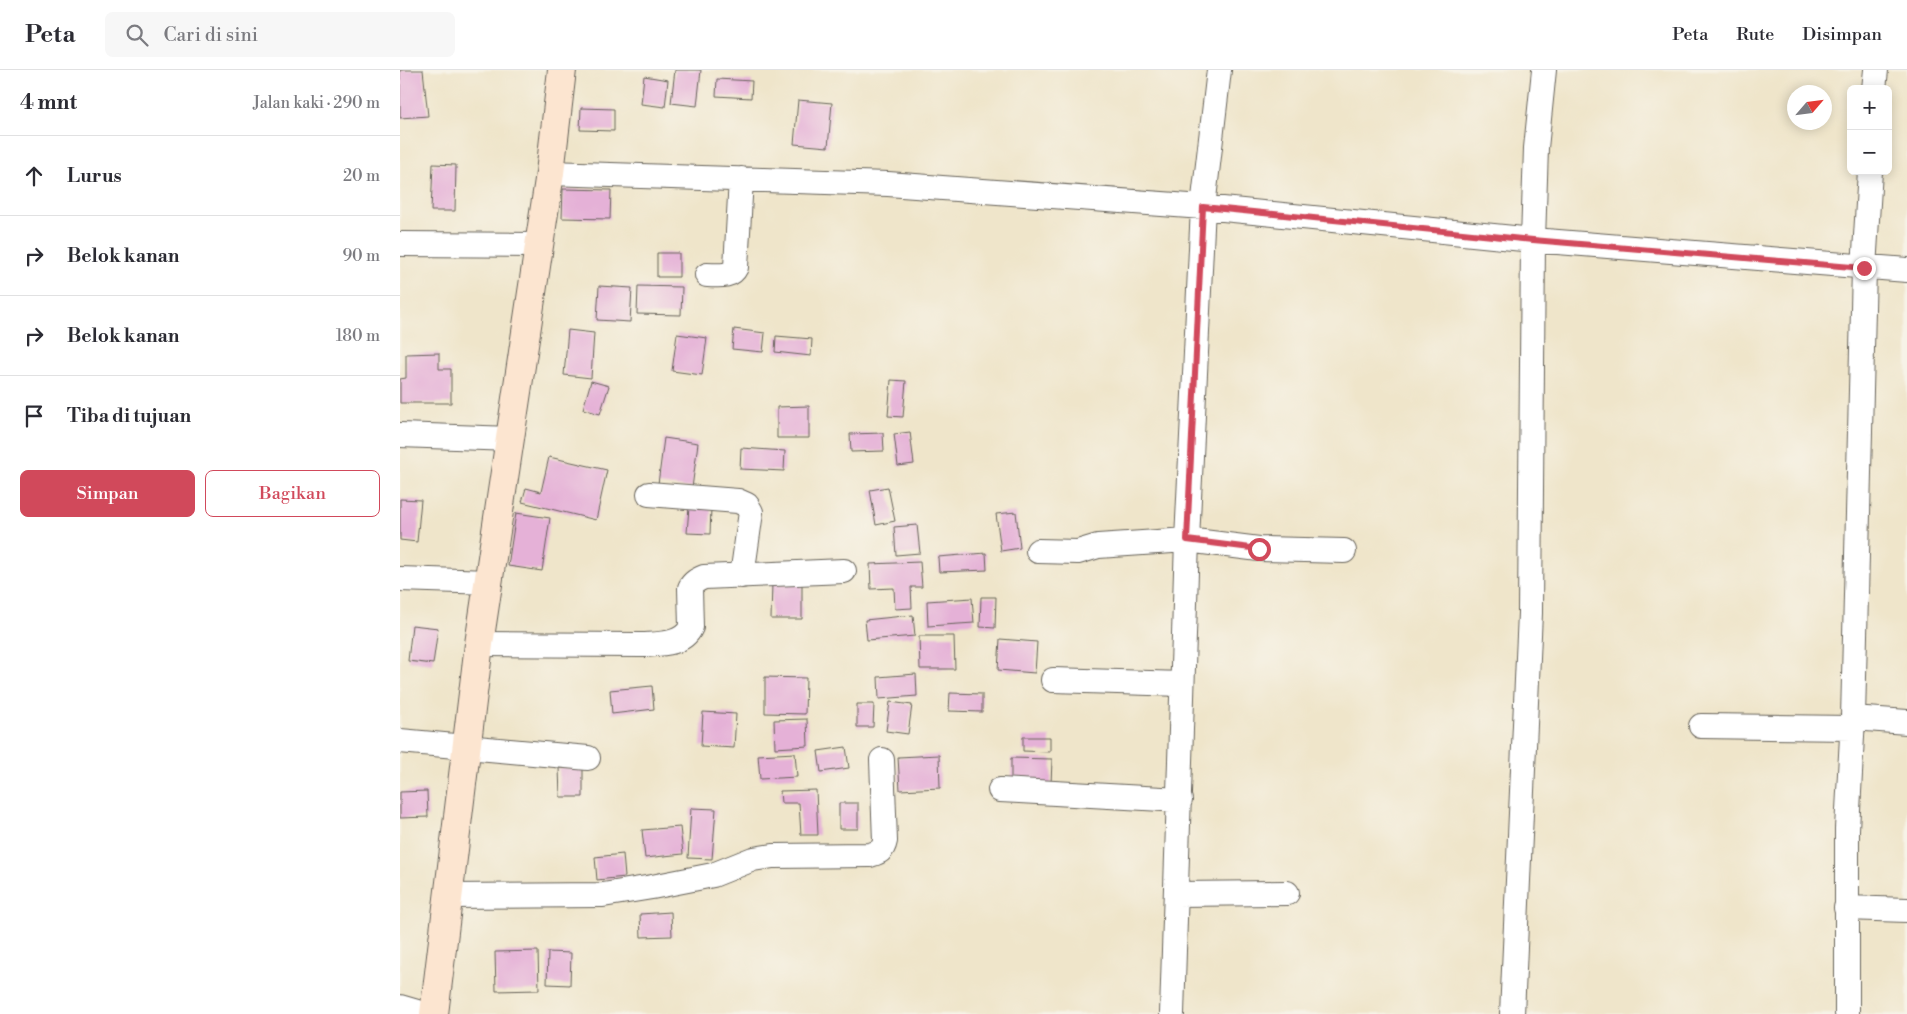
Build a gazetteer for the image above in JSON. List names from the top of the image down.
{
  "north": "top right",
  "page": {
    "header": "Peta",
    "search": "Cari di sini",
    "nav": ["Peta", "Rute", "Disimpan"],
    "heading": ["4 mnt", "Jalan kaki · 290 m"],
    "map_buttons": ["+", "−"],
    "list": [
      ["Lurus", "20 m"],
      ["Belok kanan", "90 m"],
      ["Belok kanan", "180 m"],
      "Tiba di tujuan"
    ],
    "buttons": ["Simpan", "Bagikan"]
  }
}
